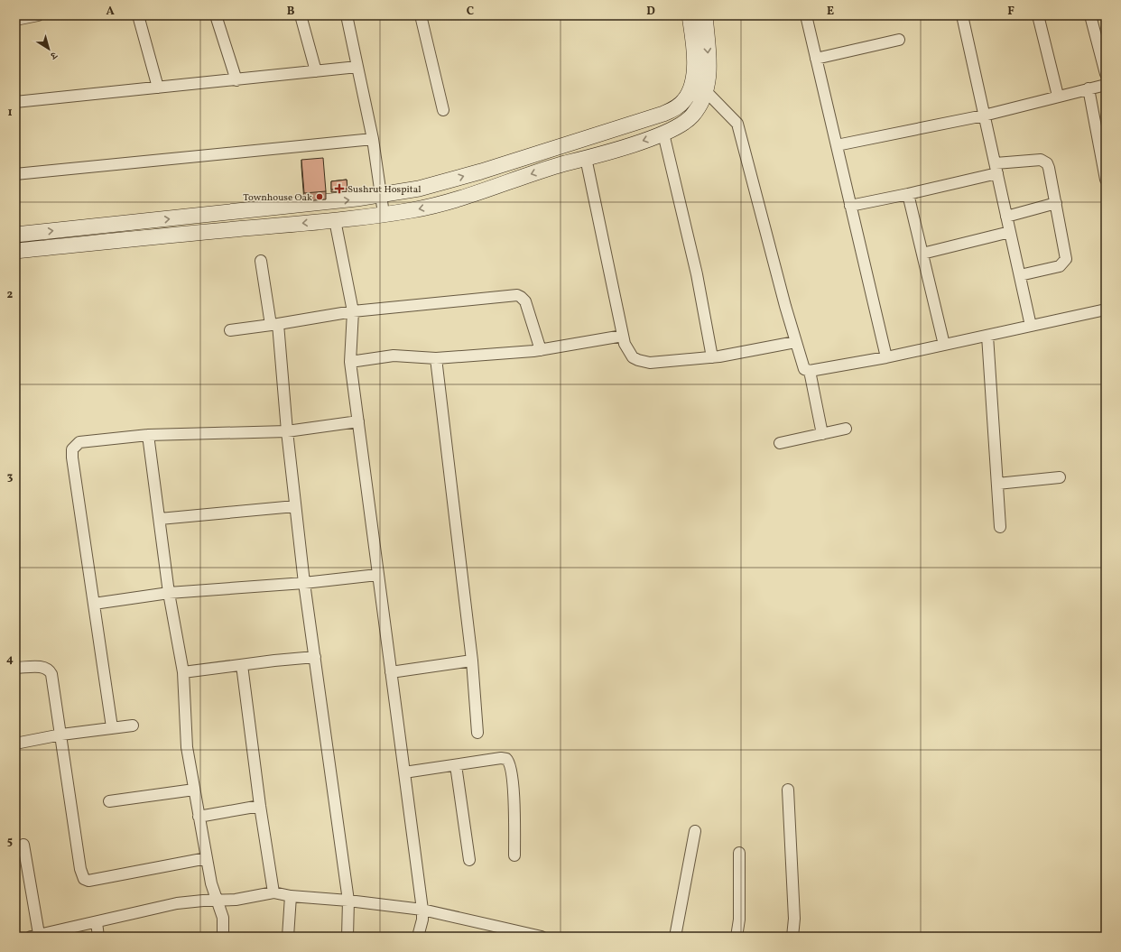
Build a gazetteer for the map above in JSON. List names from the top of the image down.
{
  "places": {
    "health": ["Sushrut Hospital"],
    "other": ["Townhouse Oak"]
  },
  "north": "bottom right",
  "grid": {
    "columns": [
      "A",
      "B",
      "C",
      "D",
      "E",
      "F"
    ],
    "rows": [
      "1",
      "2",
      "3",
      "4",
      "5"
    ]
  }
}
